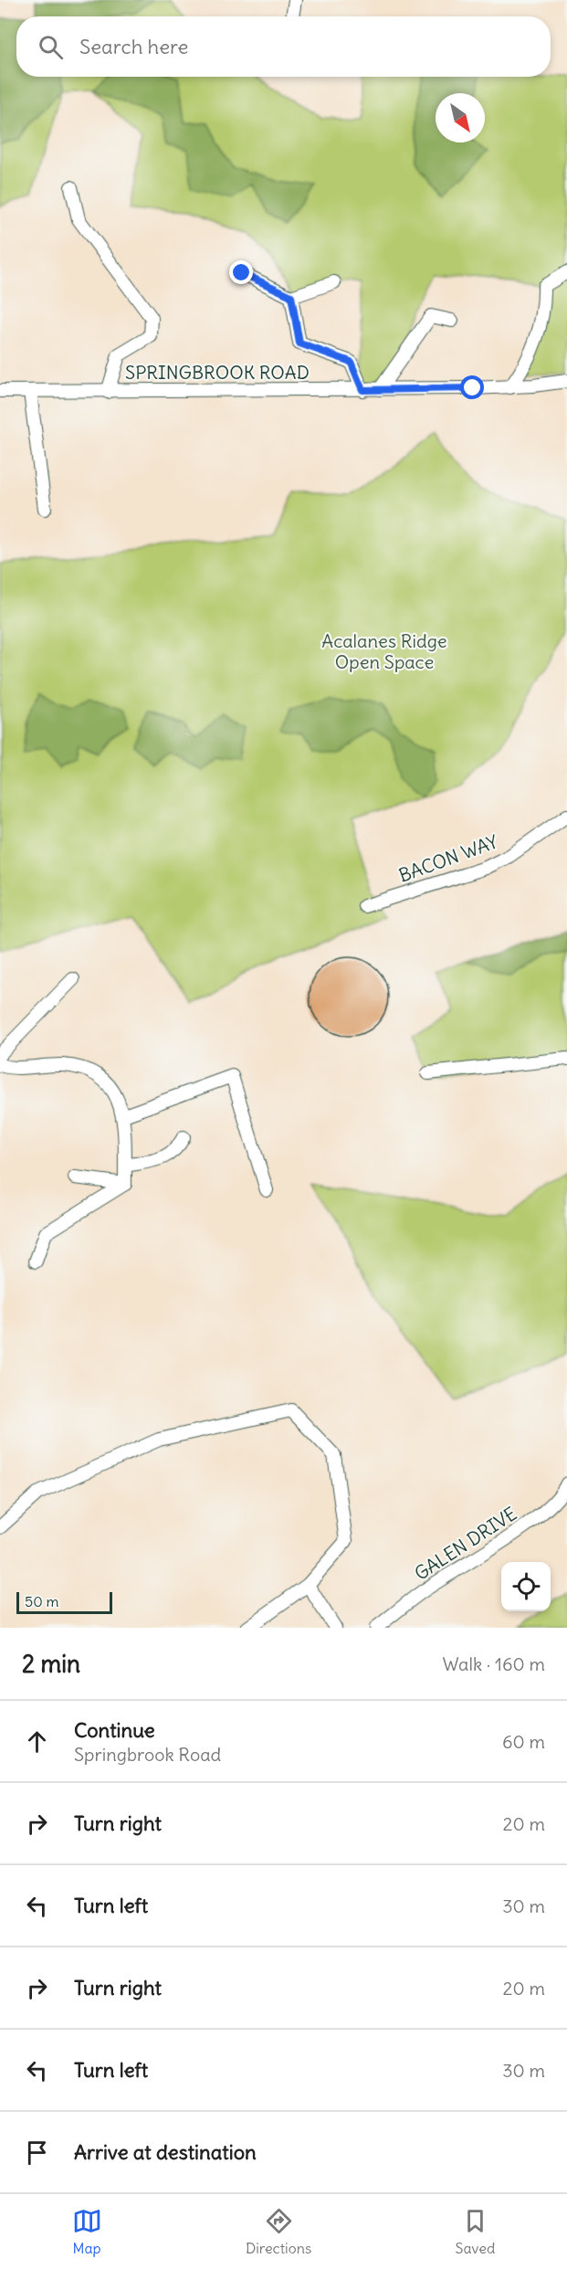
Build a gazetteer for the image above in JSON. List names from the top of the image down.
{
  "streets": {
    "street": ["SPRINGBROOK ROAD", "BACON WAY", "GALEN DRIVE"]
  },
  "parks": ["Acalanes Ridge Open Space"],
  "scale_bar": "50 m",
  "north": "bottom right",
  "page": {
    "search": "Search here",
    "scale": "50 m",
    "heading": ["2 min", "Walk · 160 m"],
    "list": [
      ["Continue", "Springbrook Road", "60 m"],
      ["Turn right", "20 m"],
      ["Turn left", "30 m"],
      ["Turn right", "20 m"],
      ["Turn left", "30 m"],
      "Arrive at destination"
    ],
    "nav": ["Map", "Directions", "Saved"]
  }
}
